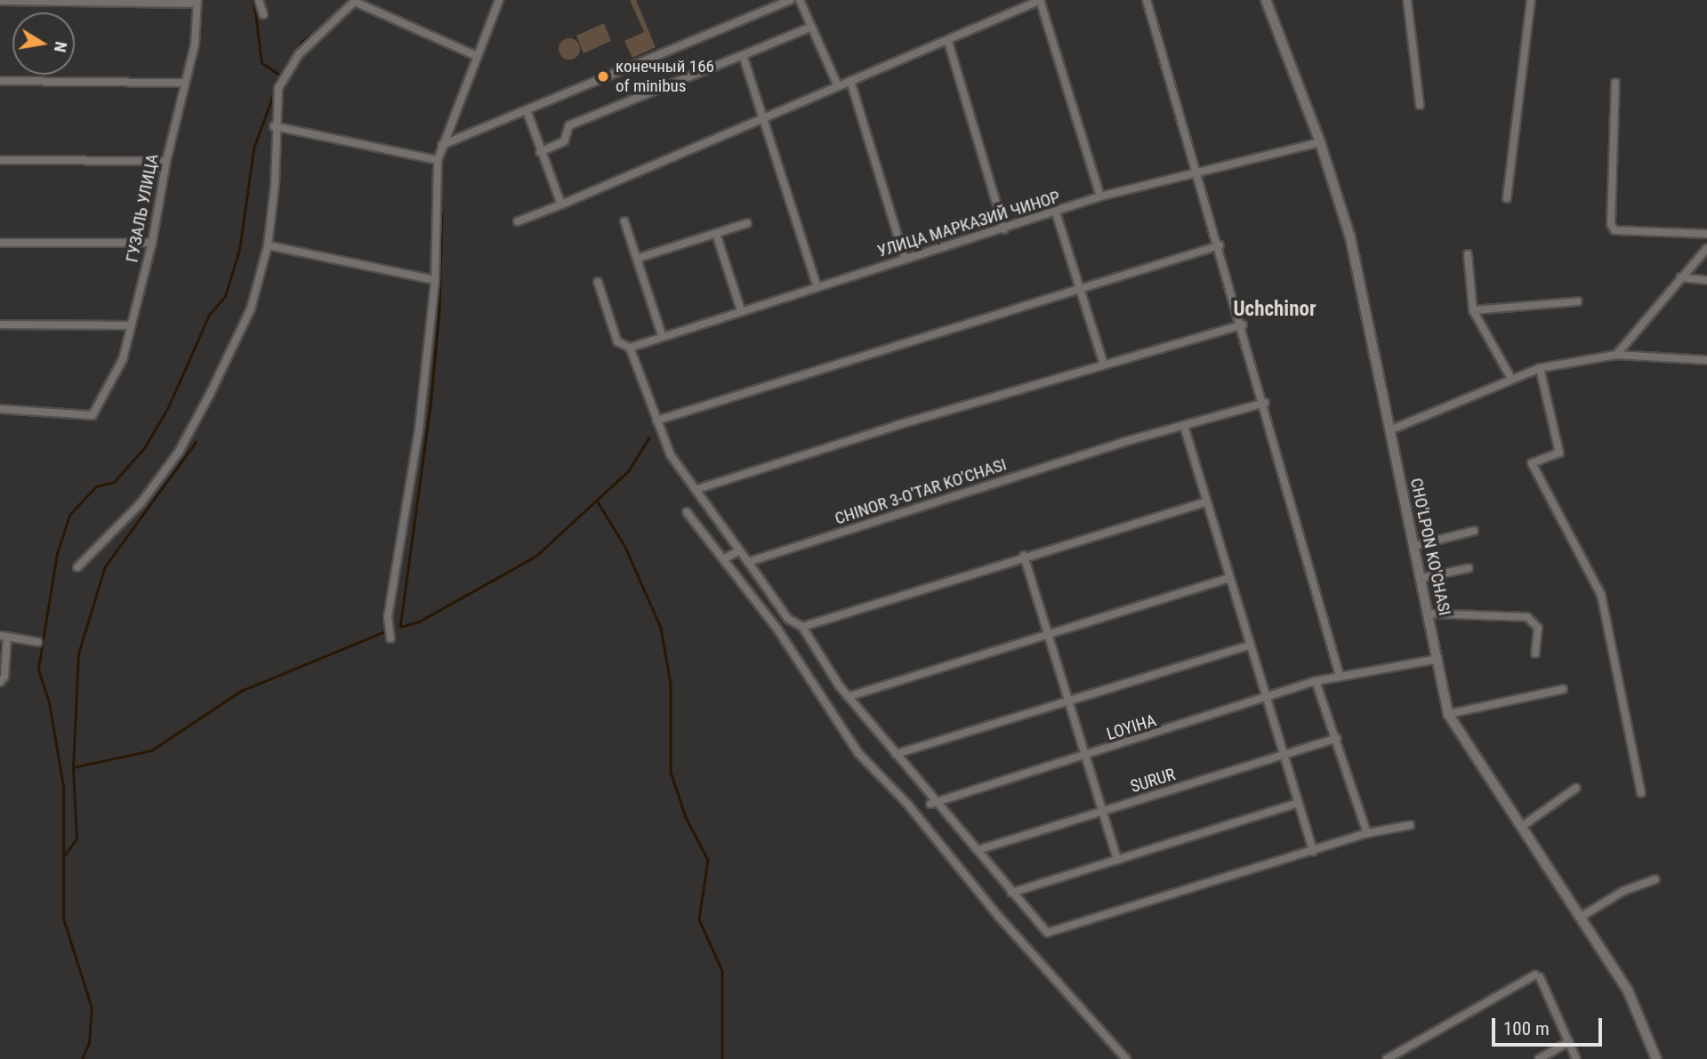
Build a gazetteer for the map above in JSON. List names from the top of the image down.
{
  "streets": {
    "main road": ["CHO'LPON KO'CHASI"],
    "street": [
      "ГУЗАЛЬ УЛИЦА",
      "УЛИЦА МАРКАЗИЙ ЧИНОР",
      "CHINOR 3-O'TAR KO'CHASI",
      "LOYIHA",
      "SURUR"
    ]
  },
  "crossings": [
    ["УЛИЦА МАРКАЗИЙ ЧИНОР", "CHO'LPON KO'CHASI"],
    ["CHO'LPON KO'CHASI", "LOYIHA"]
  ],
  "districts": ["Uchchinor"],
  "places": ["конечный 166 of minibus"],
  "scale_bar": "100 m",
  "north": "right"
}
